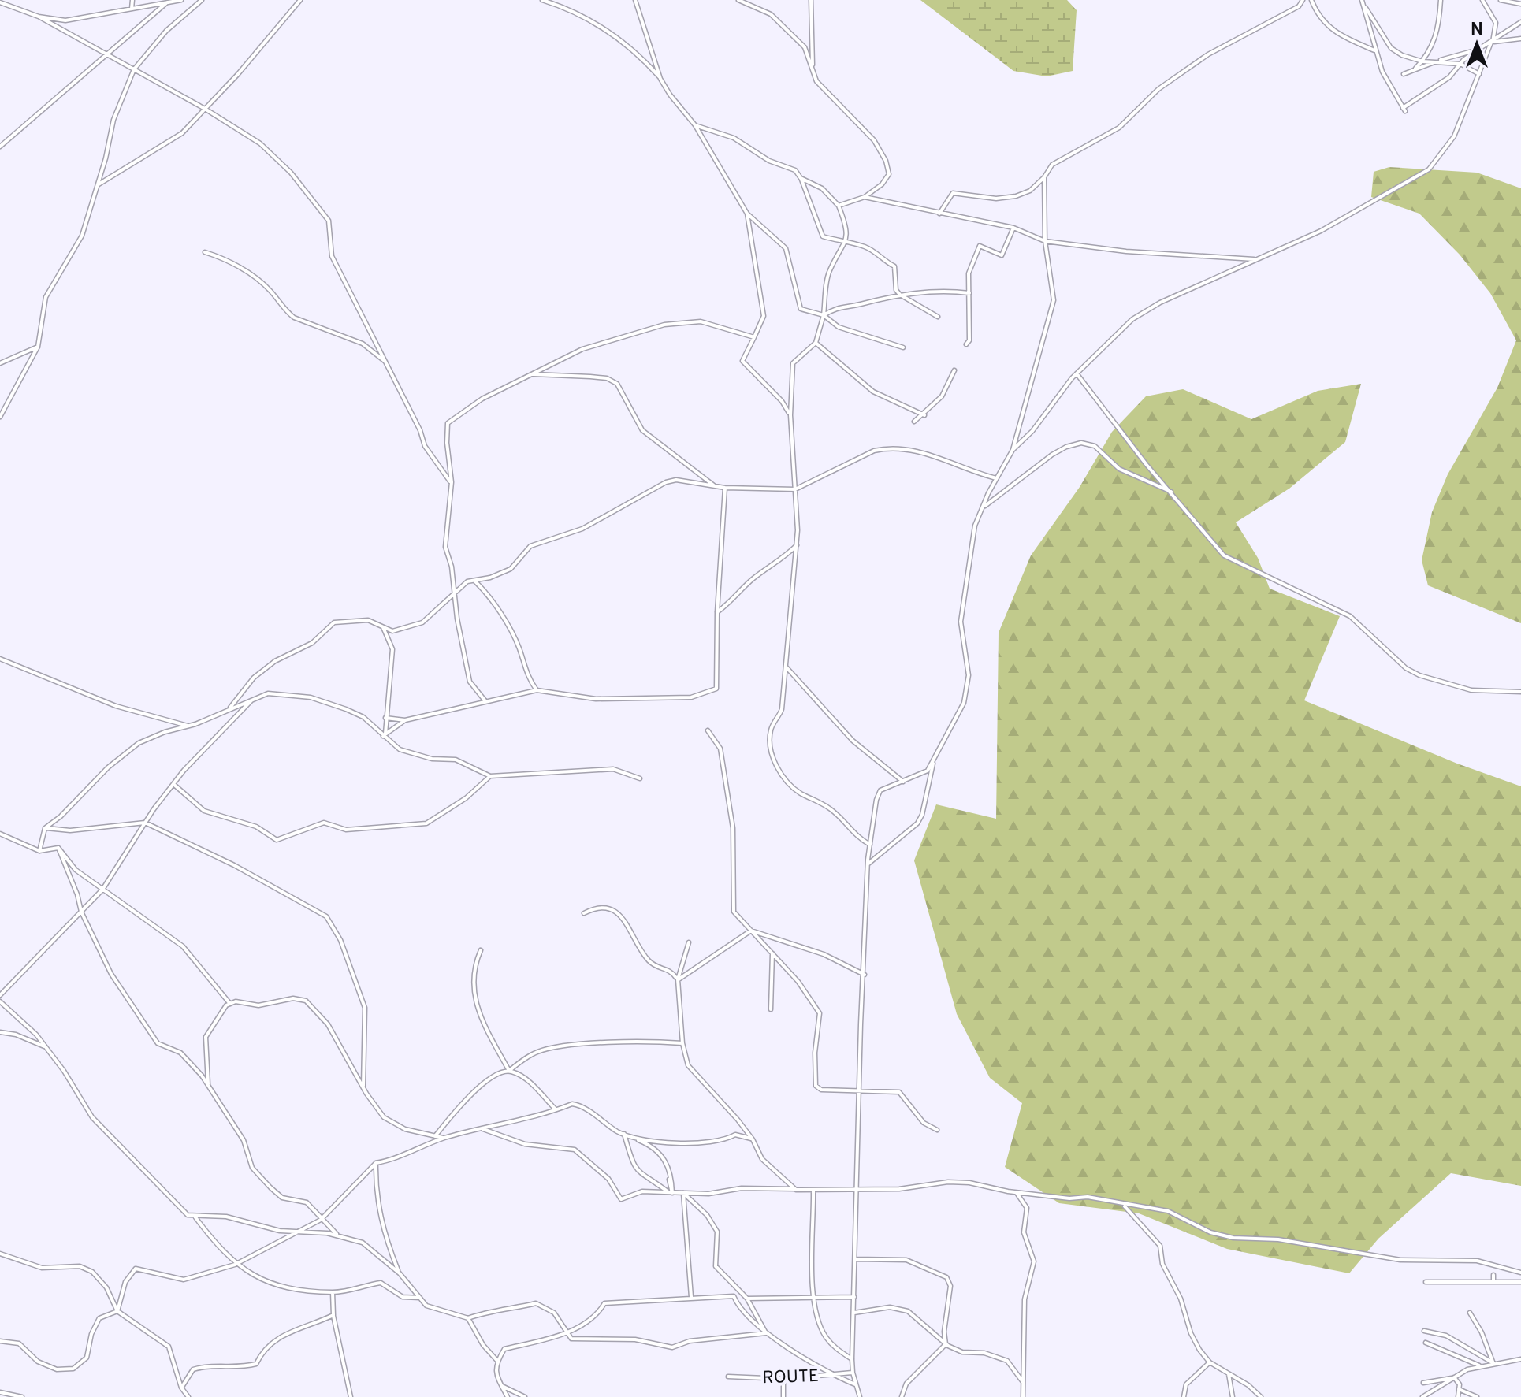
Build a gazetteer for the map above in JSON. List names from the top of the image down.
{
  "streets": {
    "street": ["ROUTE"]
  },
  "north": "top"
}
